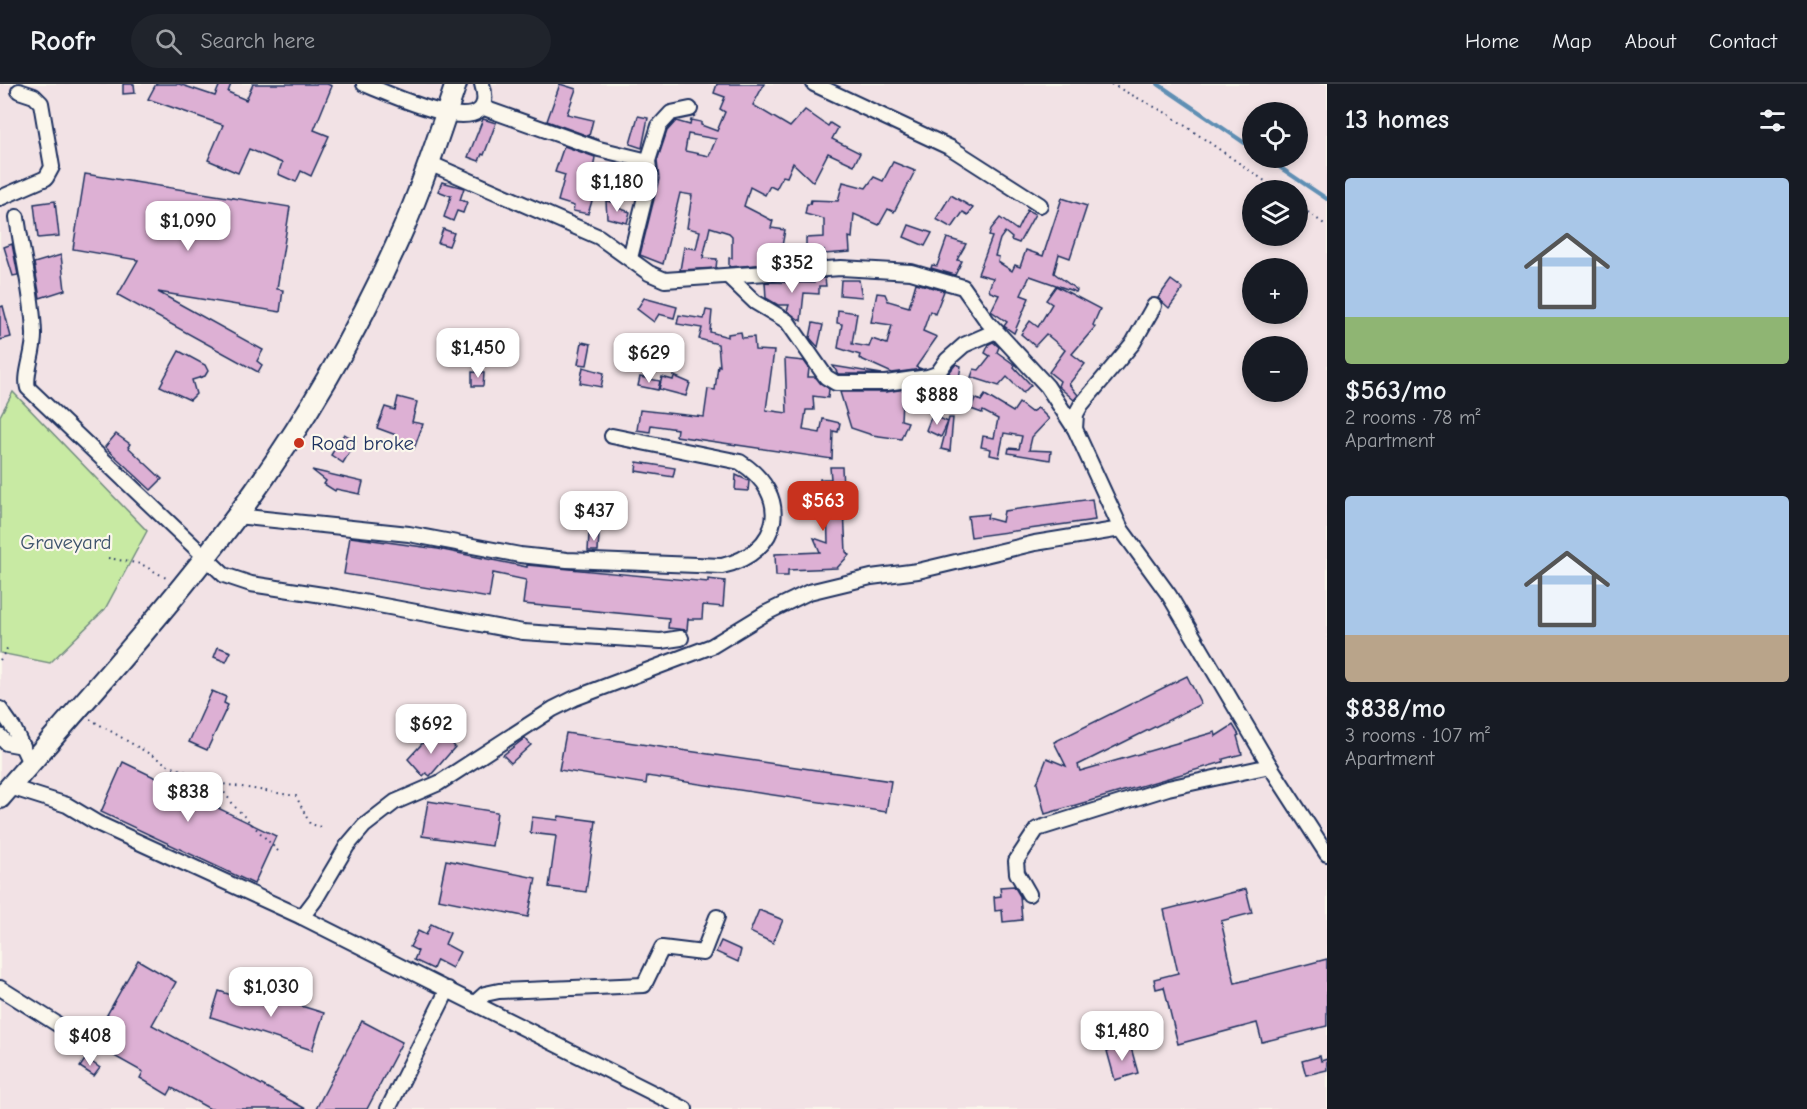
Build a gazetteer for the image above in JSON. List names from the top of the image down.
{
  "parks": ["Graveyard"],
  "places": ["Road broke"],
  "page": {
    "header": "Roofr",
    "search": "Search here",
    "nav": [
      "Home",
      "Map",
      "About",
      "Contact"
    ],
    "heading": "13 homes",
    "map_buttons": ["+", "−"],
    "list": [
      {
        "name": "$563/mo",
        "note": "2 rooms · 78 m² · Apartment"
      },
      {
        "name": "$838/mo",
        "note": "3 rooms · 107 m² · Apartment"
      }
    ],
    "price": [
      "$1,180",
      "$1,090",
      "$352",
      "$1,450",
      "$629",
      "$888",
      "$563",
      "$437",
      "$692",
      "$838",
      "$1,030",
      "$1,480",
      "$408"
    ]
  }
}
